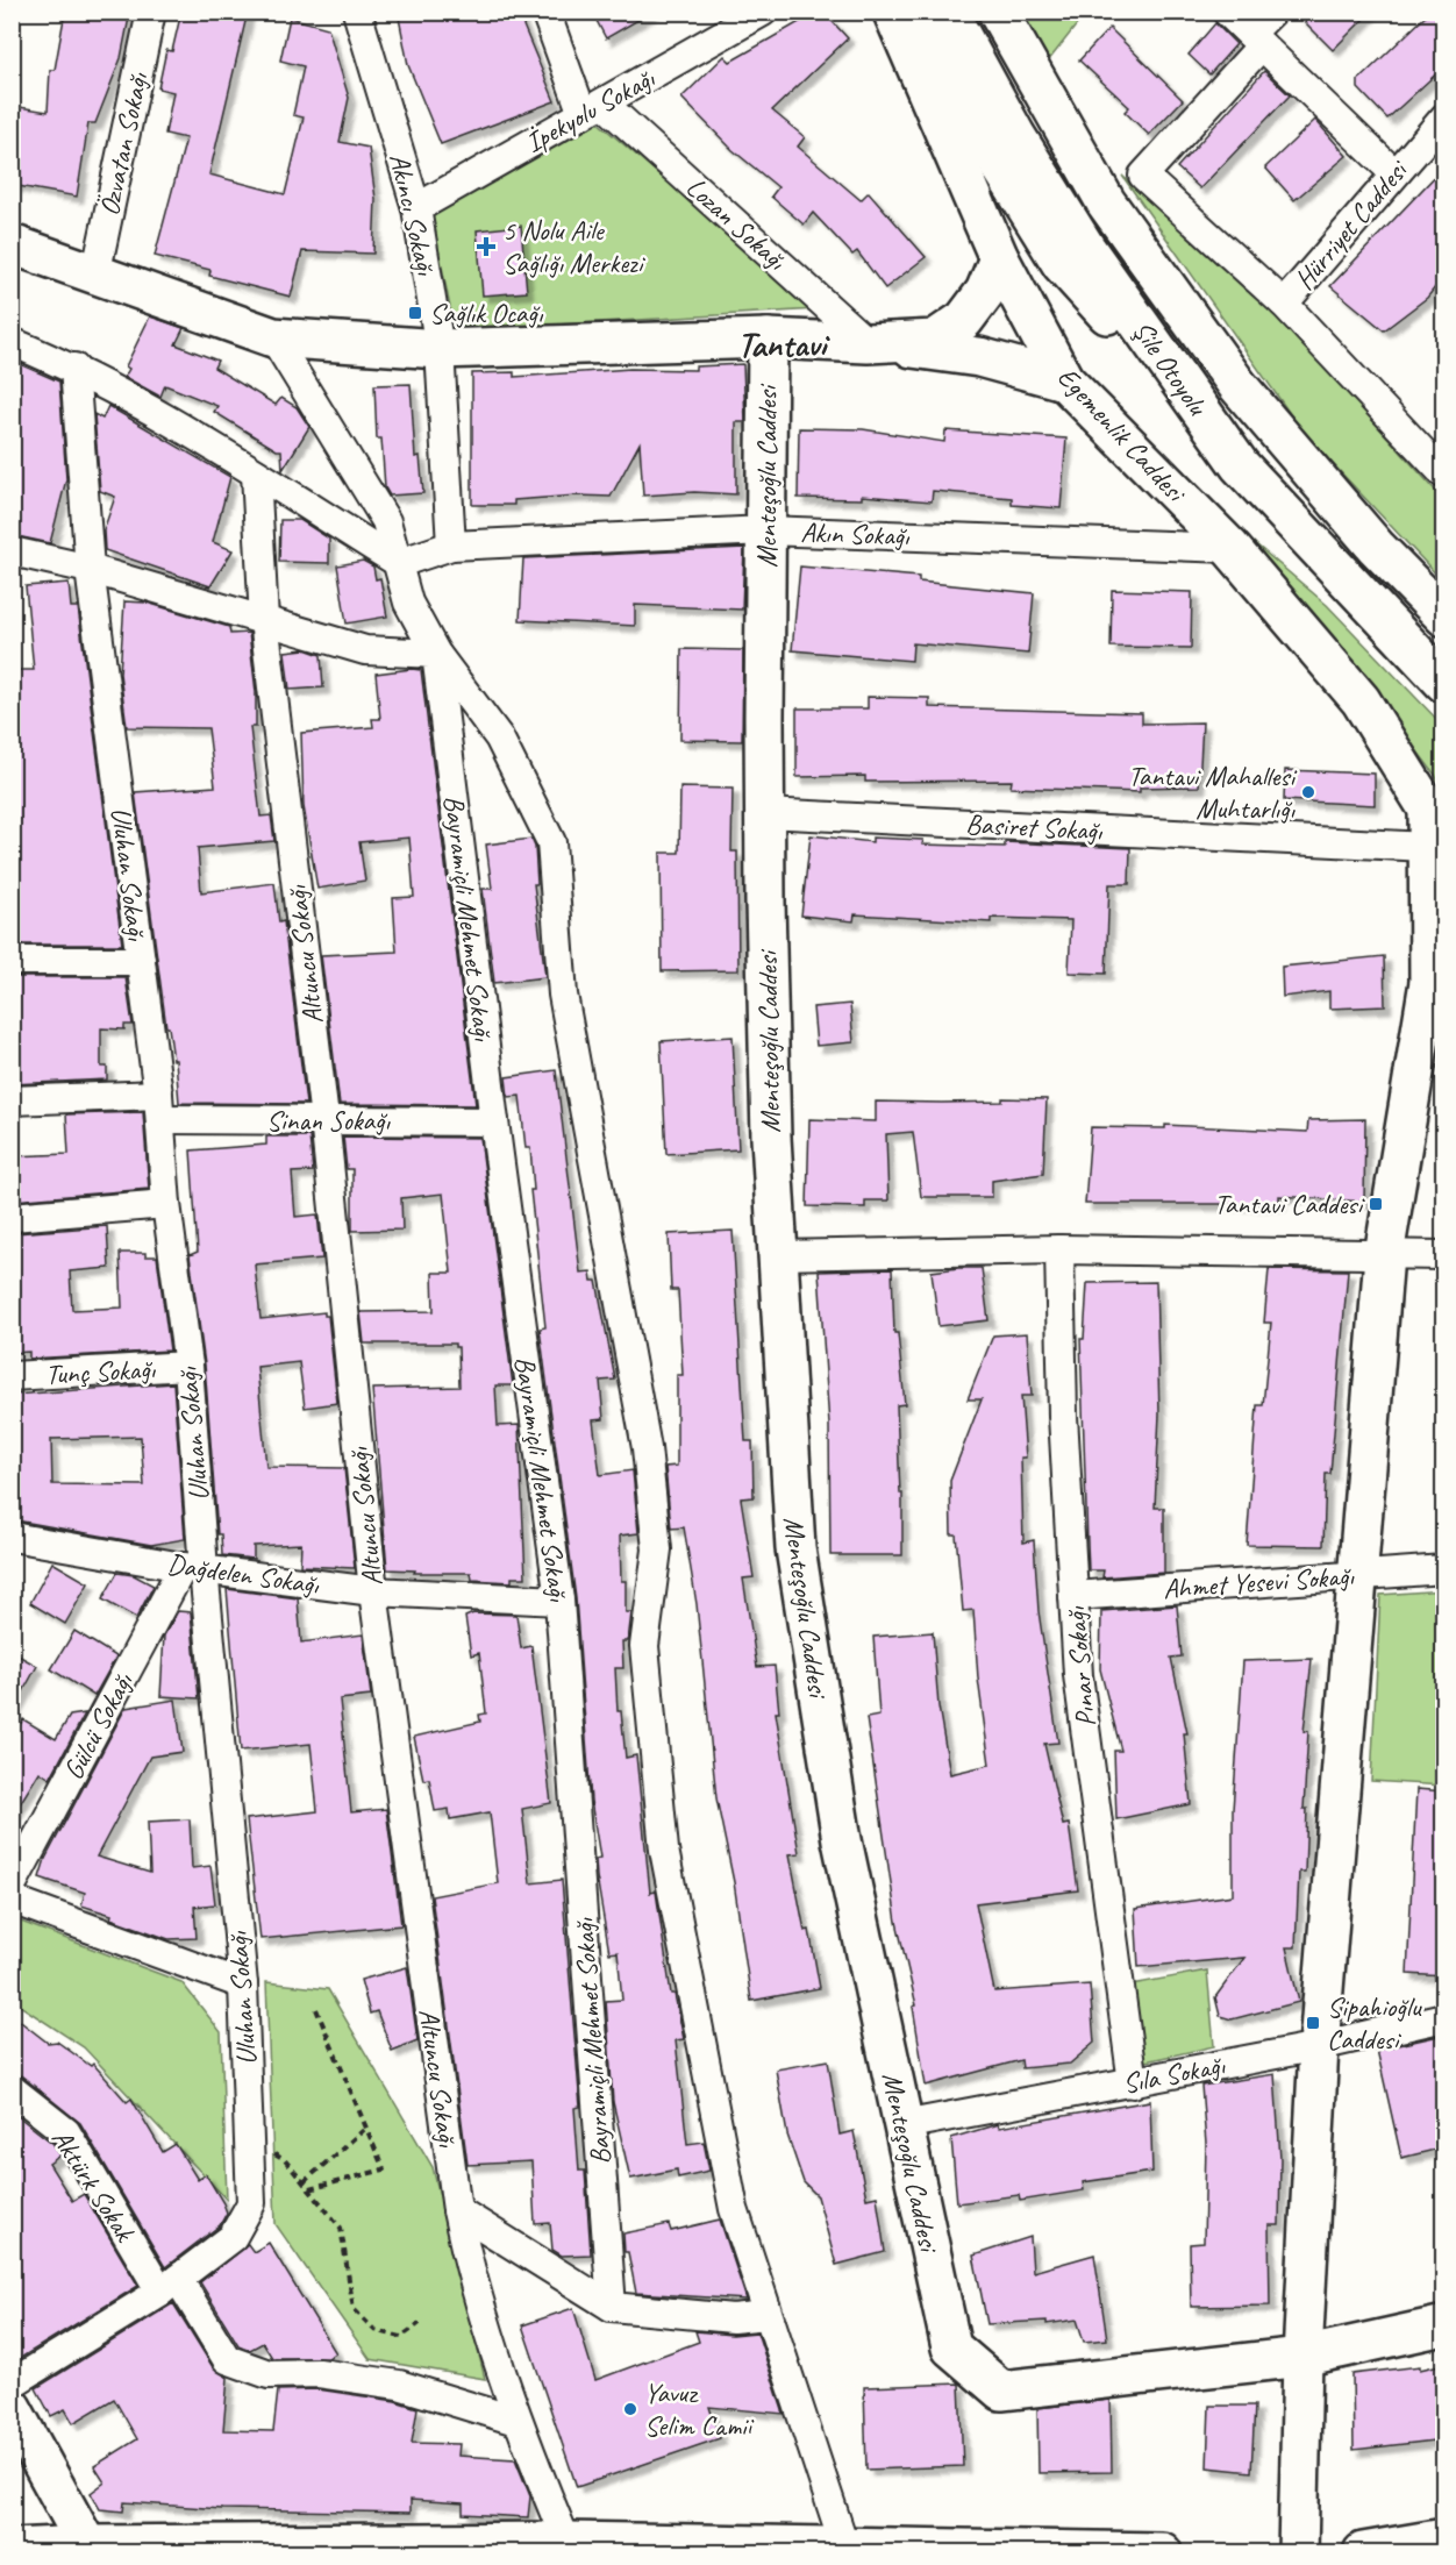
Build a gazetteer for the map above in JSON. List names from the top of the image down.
{
  "streets": {
    "main road": ["Şile Otoyolu", "Egemenlik Caddesi", "Menteşoğlu Caddesi"],
    "street": [
      "İpekyolu Sokağı",
      "Özvatan Sokağı",
      "Akıncı Sokağı",
      "Lozan Sokağı",
      "Hürriyet Caddesi",
      "Akın Sokağı",
      "Basiret Sokağı",
      "Uluhan Sokağı",
      "Bayramiçli Mehmet Sokağı",
      "Altuncu Sokağı",
      "Sinan Sokağı",
      "Tunç Sokağı",
      "Dağdelen Sokağı",
      "Ahmet Yesevi Sokağı",
      "Pınar Sokağı",
      "Gülcü Sokağı",
      "Sıla Sokağı",
      "Aktürk Sokak"
    ]
  },
  "crossings": [
    ["İpekyolu Sokağı", "Akıncı Sokağı"],
    ["İpekyolu Sokağı", "Lozan Sokağı"],
    ["Akıncı Sokağı", "Akın Sokağı"],
    ["Egemenlik Caddesi", "Akın Sokağı"],
    ["Egemenlik Caddesi", "Basiret Sokağı"],
    ["Menteşoğlu Caddesi", "Akın Sokağı"],
    ["Menteşoğlu Caddesi", "Basiret Sokağı"],
    ["Menteşoğlu Caddesi", "Sıla Sokağı"],
    ["Uluhan Sokağı", "Sinan Sokağı"],
    ["Uluhan Sokağı", "Tunç Sokağı"],
    ["Uluhan Sokağı", "Dağdelen Sokağı"],
    ["Uluhan Sokağı", "Gülcü Sokağı"],
    ["Uluhan Sokağı", "Aktürk Sokak"],
    ["Bayramiçli Mehmet Sokağı", "Sinan Sokağı"],
    ["Bayramiçli Mehmet Sokağı", "Dağdelen Sokağı"],
    ["Altuncu Sokağı", "Sinan Sokağı"],
    ["Altuncu Sokağı", "Dağdelen Sokağı"],
    ["Altuncu Sokağı", "Aktürk Sokak"],
    ["Dağdelen Sokağı", "Gülcü Sokağı"],
    ["Ahmet Yesevi Sokağı", "Pınar Sokağı"],
    ["Pınar Sokağı", "Sıla Sokağı"]
  ],
  "districts": ["Tantavi"],
  "places": {
    "health": ["5 Nolu Aile Sağlığı Merkezi"],
    "transit": ["Sağlık Ocağı", "Tantavi Caddesi", "Sipahioğlu Caddesi"],
    "other": ["Tantavi Mahallesi Muhtarlığı", "Yavuz Selim Camii"]
  }
}
